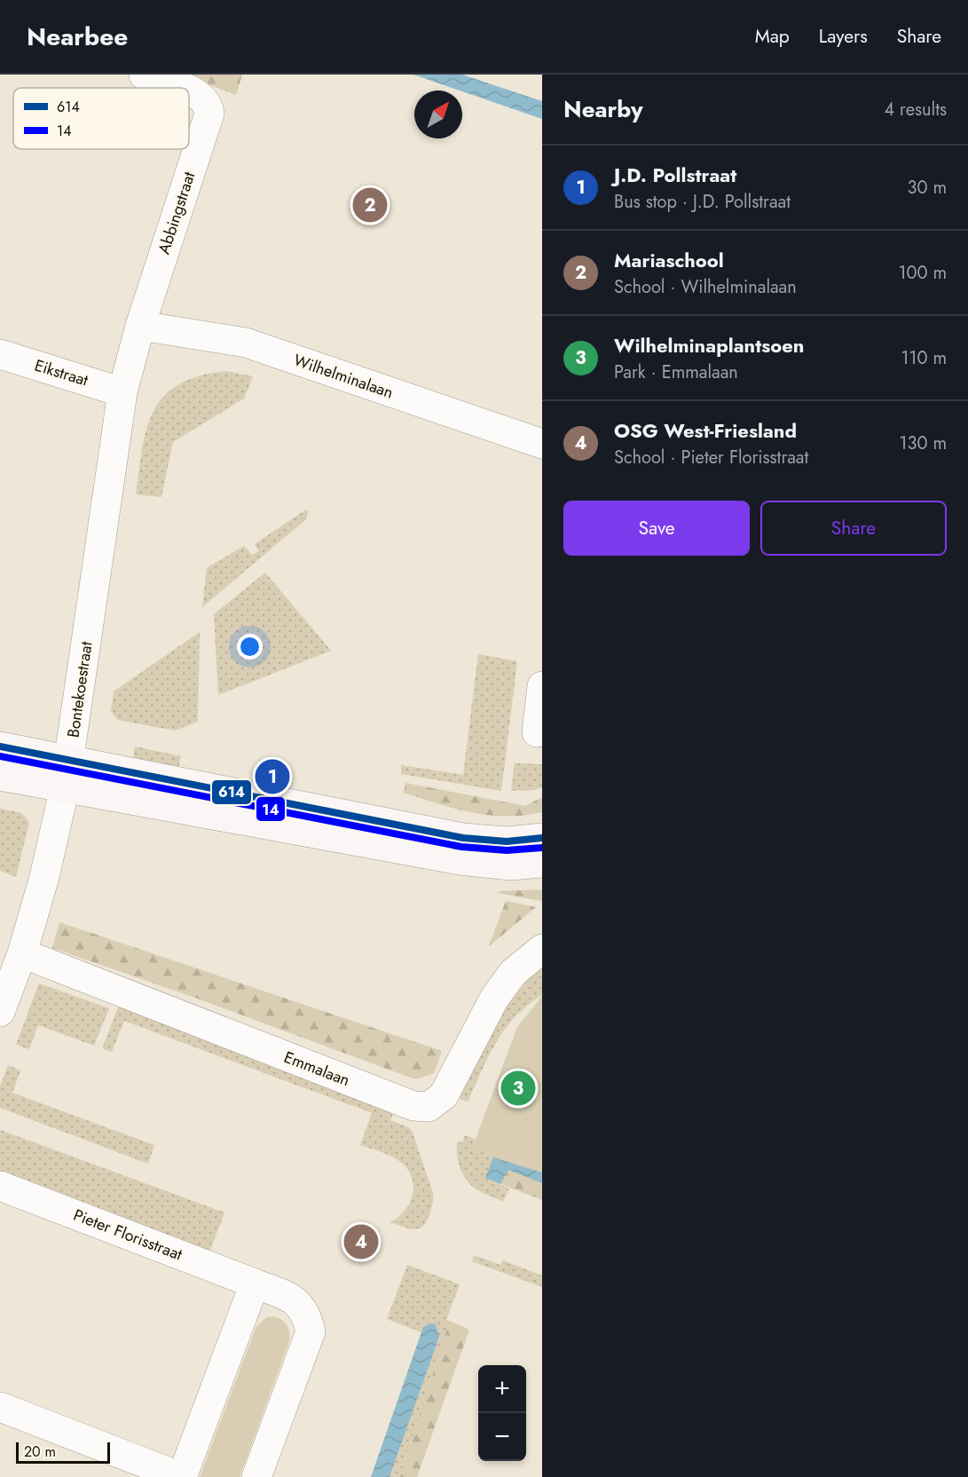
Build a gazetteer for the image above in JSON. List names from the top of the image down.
{
  "streets": {
    "street": [
      "Abbingstraat",
      "Eikstraat",
      "Wilhelminalaan",
      "Bontekoestraat",
      "Emmalaan",
      "Pieter Florisstraat"
    ]
  },
  "crossings": [
    ["Abbingstraat", "Eikstraat"],
    ["Abbingstraat", "Wilhelminalaan"],
    ["Abbingstraat", "Bontekoestraat"],
    ["Eikstraat", "Bontekoestraat"],
    ["Bontekoestraat", "Emmalaan"]
  ],
  "lines": ["transit line 614", "transit line 14"],
  "legend": ["614", "14"],
  "scale_bar": "20 m",
  "north": "top right",
  "page": {
    "header": "Nearbee",
    "nav": ["Map", "Layers", "Share"],
    "heading": ["Nearby", "4 results"],
    "list": [
      {
        "mark": "1",
        "name": "J.D. Pollstraat",
        "note": "Bus stop · J.D. Pollstraat",
        "value": "30 m"
      },
      {
        "mark": "2",
        "name": "Mariaschool",
        "note": "School · Wilhelminalaan",
        "value": "100 m"
      },
      {
        "mark": "3",
        "name": "Wilhelminaplantsoen",
        "note": "Park · Emmalaan",
        "value": "110 m"
      },
      {
        "mark": "4",
        "name": "OSG West-Friesland",
        "note": "School · Pieter Florisstraat",
        "value": "130 m"
      }
    ],
    "pins": [
      "2",
      "1",
      "3",
      "4"
    ],
    "buttons": ["Save", "Share"],
    "map_buttons": ["+", "−"],
    "scale": "20 m"
  }
}
